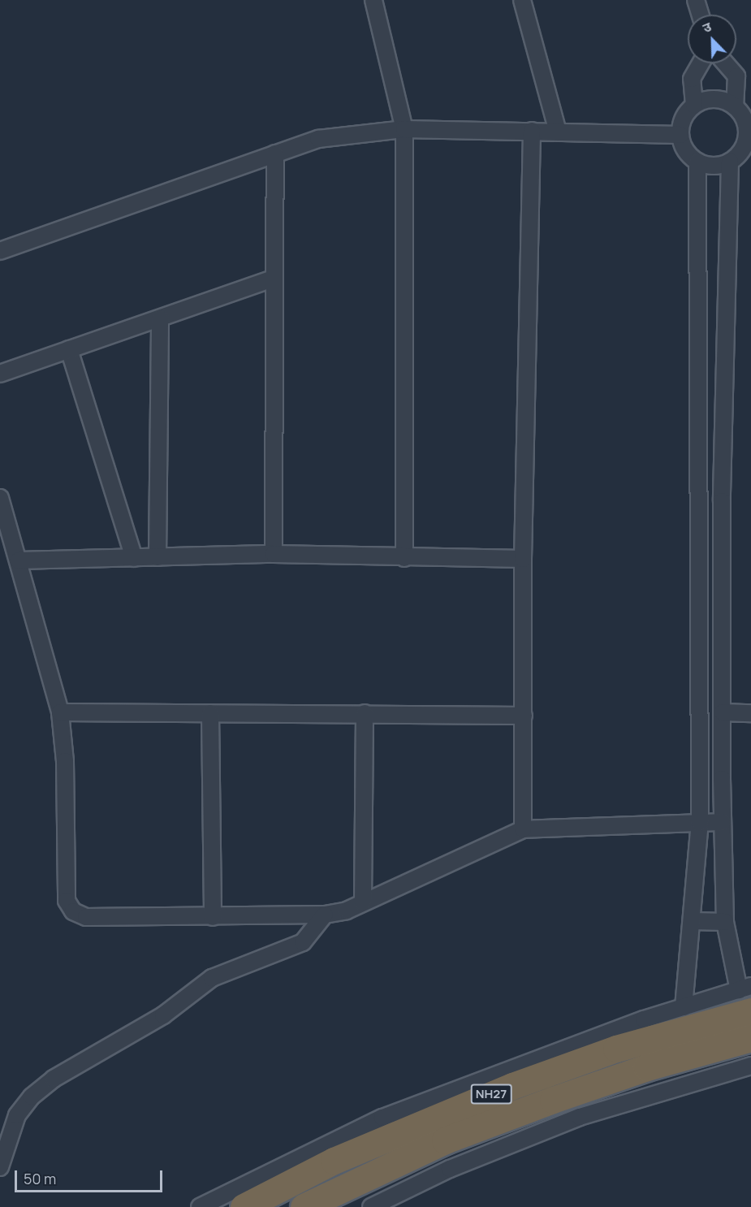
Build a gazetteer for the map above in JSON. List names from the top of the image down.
{
  "streets": {
    "highway": ["NH27"]
  },
  "scale_bar": "50 m",
  "north": "top left"
}
